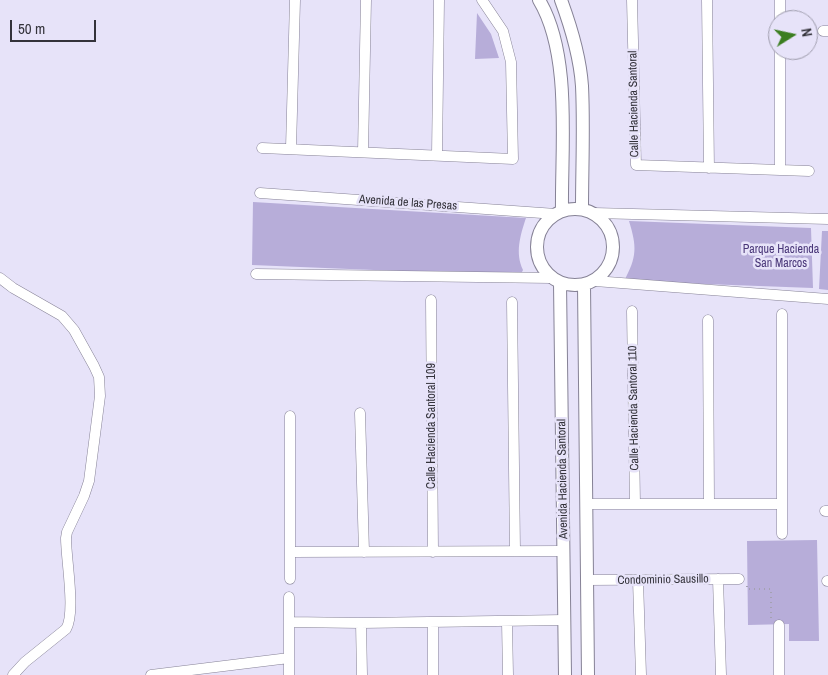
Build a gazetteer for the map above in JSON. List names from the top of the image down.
{
  "streets": {
    "street": [
      "Calle Hacienda Santoral",
      "Avenida de las Presas",
      "Calle Hacienda Santoral 110",
      "Calle Hacienda Santoral 109",
      "Avenida Hacienda Santoral",
      "Condominio Sausillo"
    ]
  },
  "crossings": [
    ["Avenida de las Presas", "Avenida Hacienda Santoral"],
    ["Avenida Hacienda Santoral", "Condominio Sausillo"]
  ],
  "parks": ["Parque Hacienda San Marcos"],
  "scale_bar": "50 m",
  "north": "right"
}
